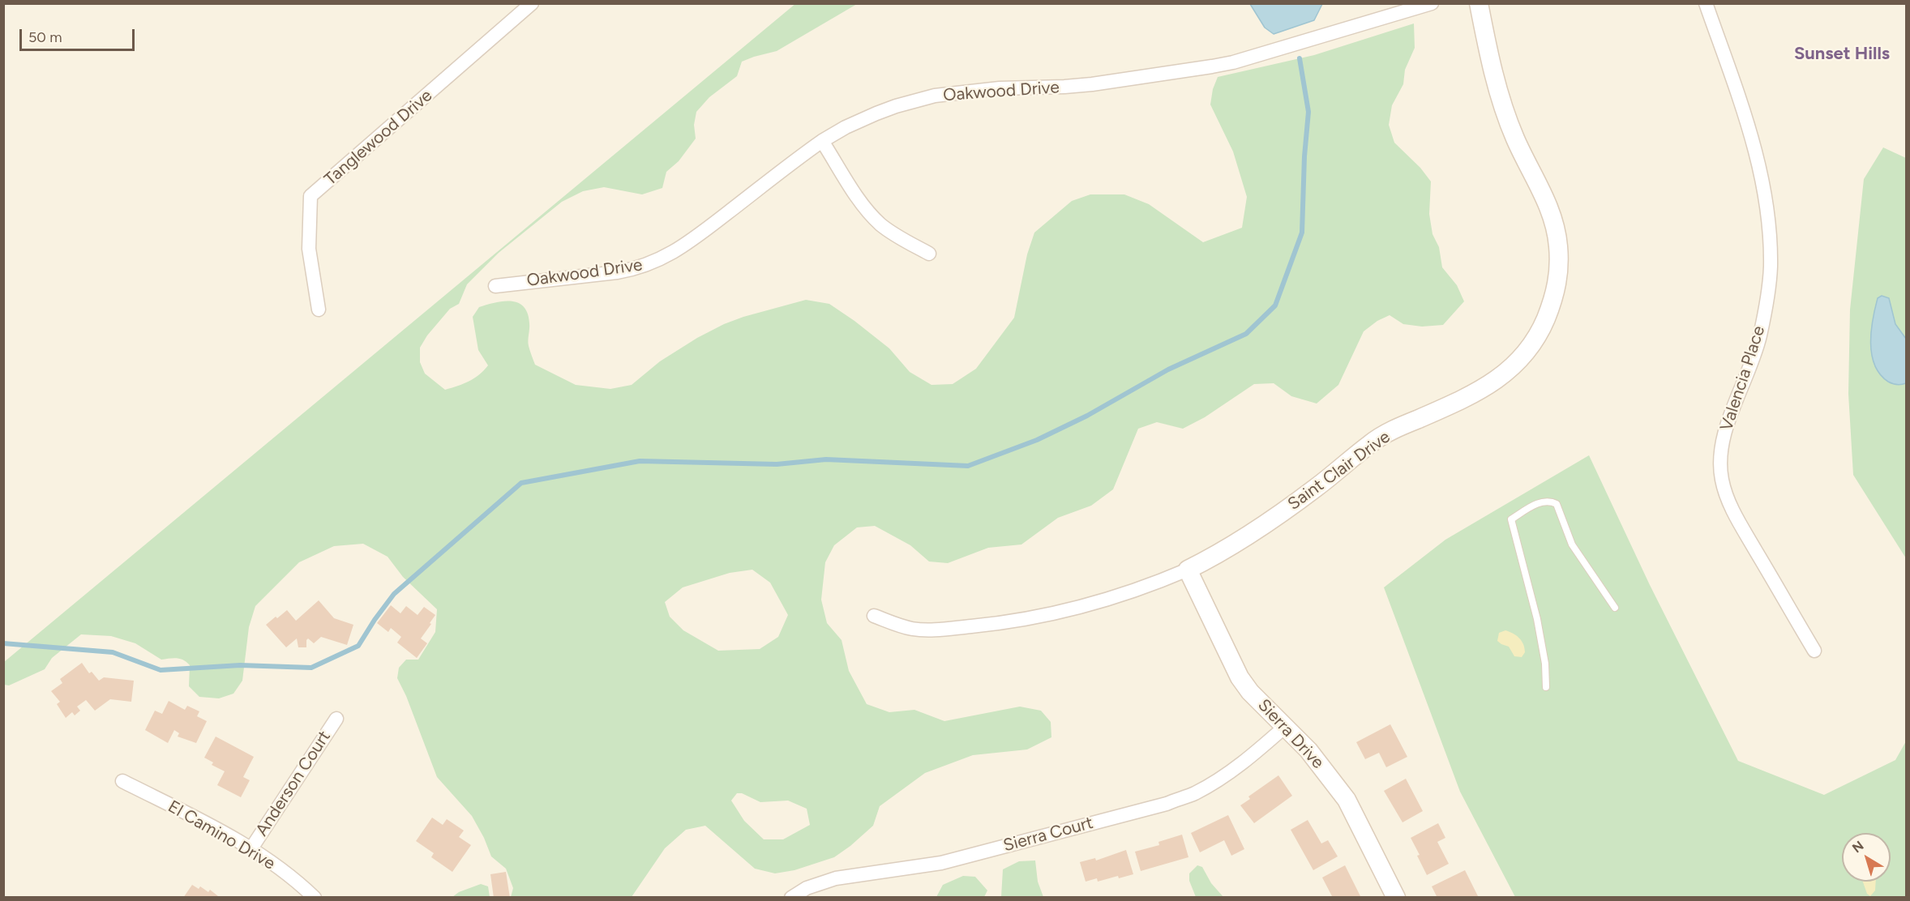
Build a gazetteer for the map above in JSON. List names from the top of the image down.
{
  "streets": {
    "street": [
      "Oakwood Drive",
      "Tanglewood Drive",
      "Valencia Place",
      "Saint Clair Drive",
      "Sierra Drive",
      "Anderson Court",
      "Sierra Court",
      "El Camino Drive"
    ]
  },
  "crossings": [
    ["Saint Clair Drive", "Sierra Drive"],
    ["Sierra Drive", "Sierra Court"],
    ["Anderson Court", "El Camino Drive"]
  ],
  "districts": ["Sunset Hills"],
  "scale_bar": "50 m",
  "north": "top left"
}
